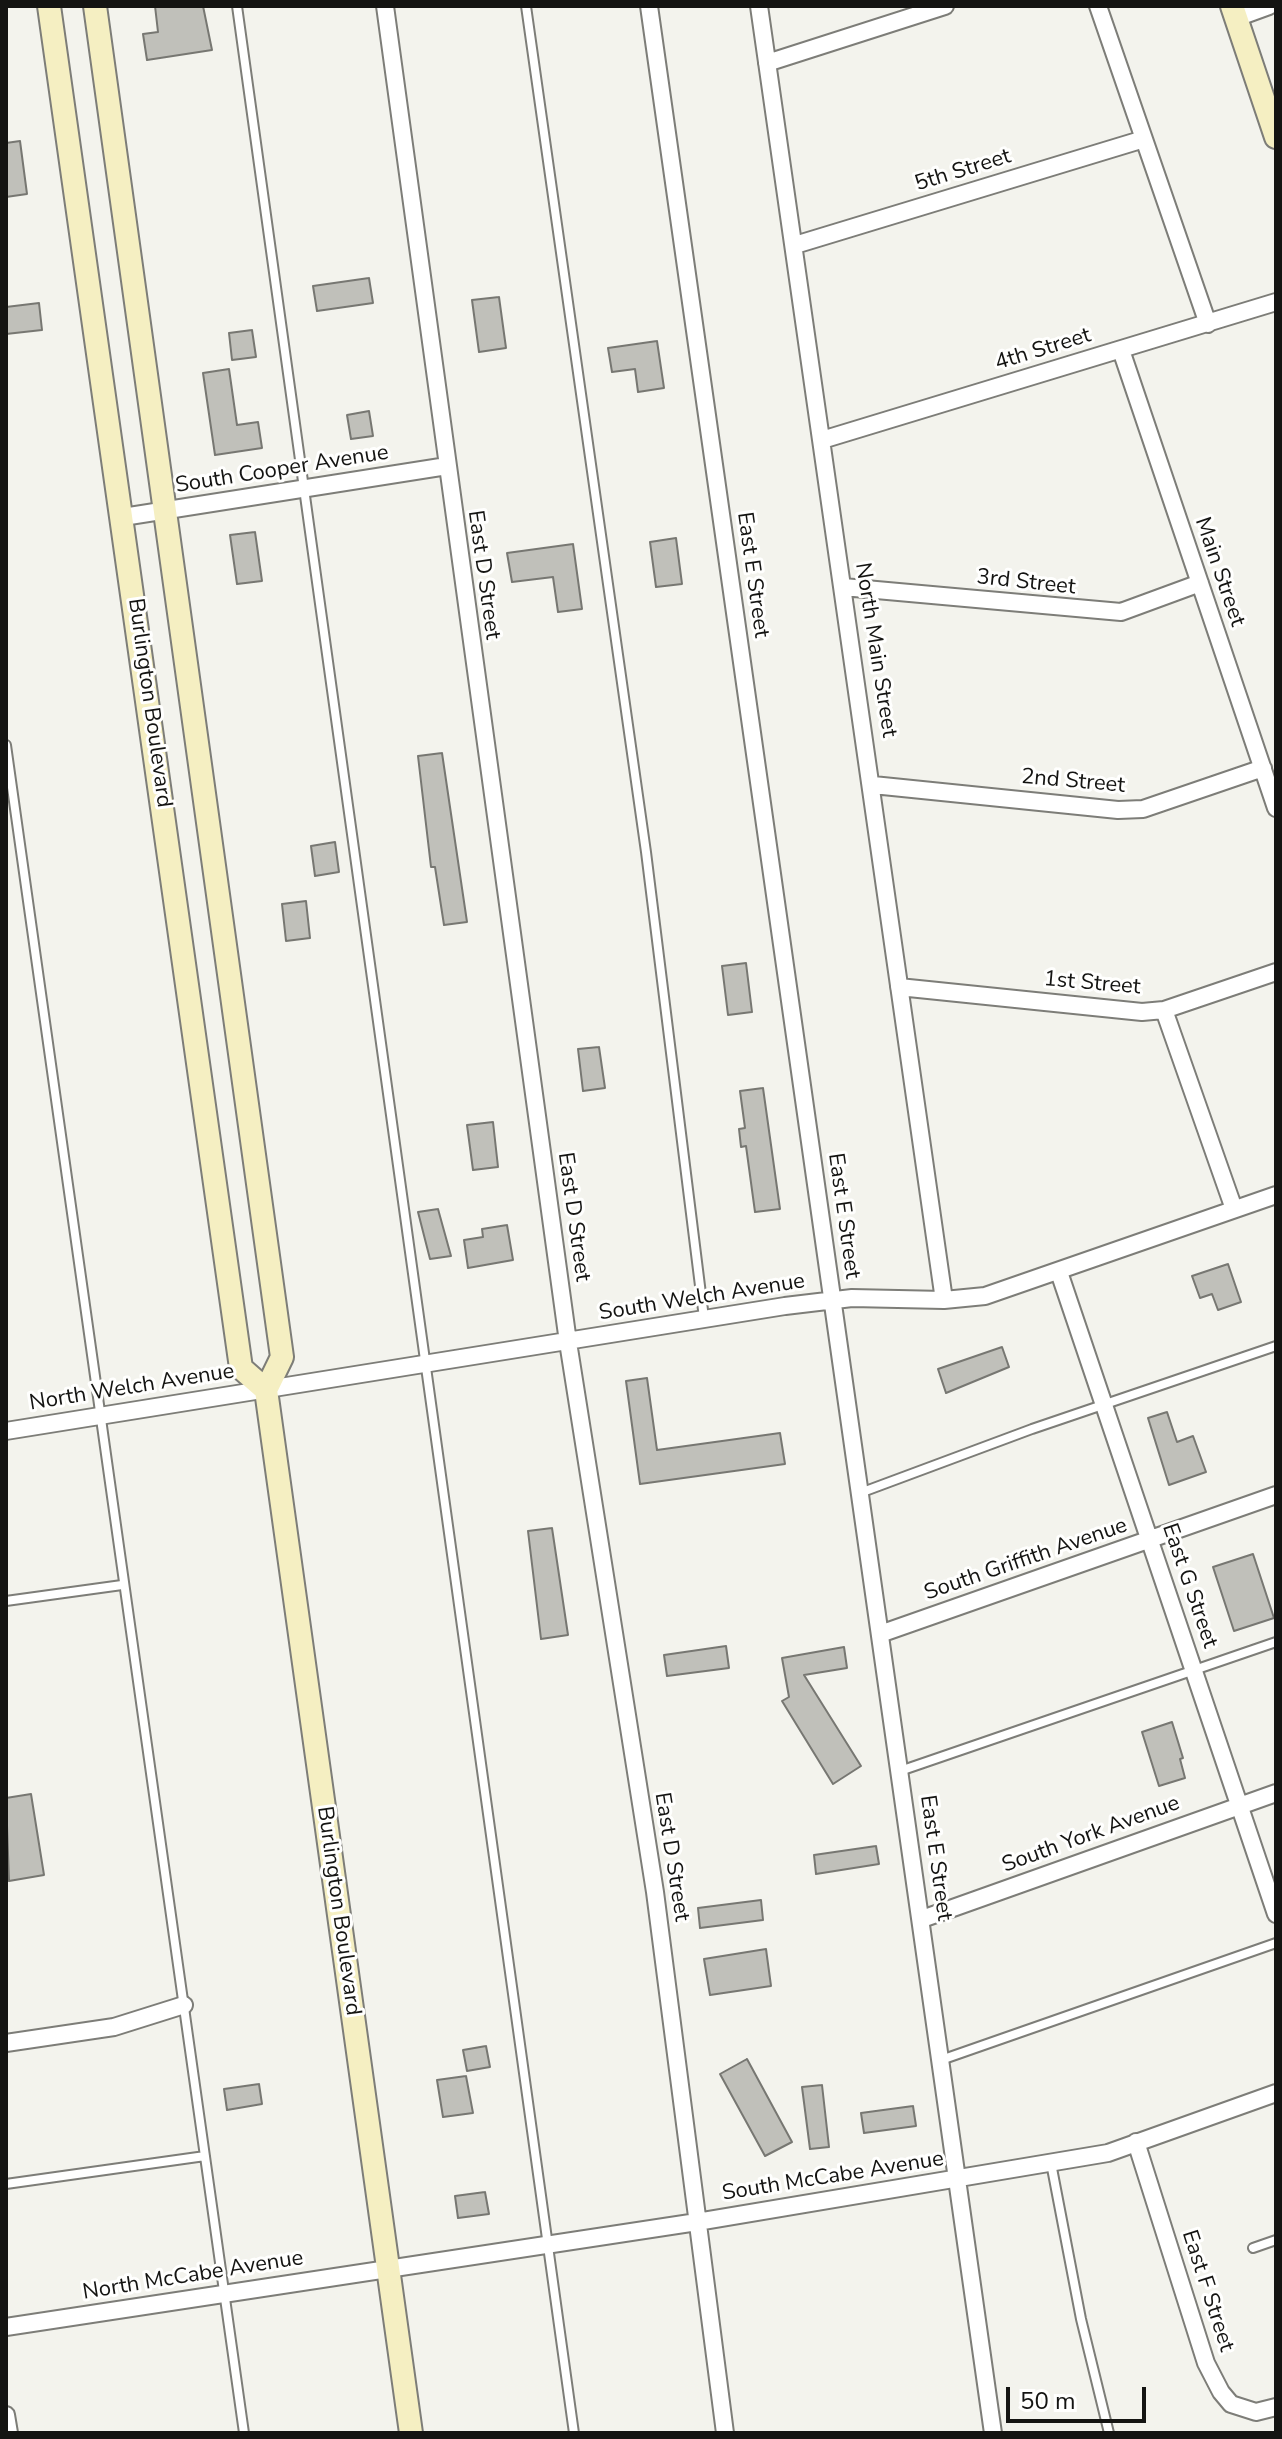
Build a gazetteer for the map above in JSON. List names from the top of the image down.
{
  "streets": {
    "street": [
      "5th Street",
      "4th Street",
      "South Cooper Avenue",
      "Main Street",
      "East D Street",
      "East E Street",
      "3rd Street",
      "North Main Street",
      "Burlington Boulevard",
      "2nd Street",
      "1st Street",
      "South Welch Avenue",
      "North Welch Avenue",
      "South Griffith Avenue",
      "East G Street",
      "South York Avenue",
      "South McCabe Avenue",
      "North McCabe Avenue",
      "East F Street"
    ]
  },
  "crossings": [
    ["5th Street", "North Main Street"],
    ["4th Street", "Main Street"],
    ["4th Street", "North Main Street"],
    ["South Cooper Avenue", "East D Street"],
    ["South Cooper Avenue", "Burlington Boulevard"],
    ["Main Street", "3rd Street"],
    ["Main Street", "2nd Street"],
    ["East D Street", "South Welch Avenue"],
    ["East D Street", "South McCabe Avenue"],
    ["East E Street", "South Welch Avenue"],
    ["East E Street", "South Griffith Avenue"],
    ["East E Street", "South York Avenue"],
    ["East E Street", "South McCabe Avenue"],
    ["3rd Street", "North Main Street"],
    ["North Main Street", "2nd Street"],
    ["North Main Street", "1st Street"],
    ["North Main Street", "South Welch Avenue"],
    ["Burlington Boulevard", "South Welch Avenue"],
    ["Burlington Boulevard", "North Welch Avenue"],
    ["Burlington Boulevard", "South McCabe Avenue"],
    ["Burlington Boulevard", "North McCabe Avenue"],
    ["South Welch Avenue", "North Welch Avenue"],
    ["South Welch Avenue", "East G Street"],
    ["South Griffith Avenue", "East G Street"],
    ["East G Street", "South York Avenue"],
    ["South McCabe Avenue", "North McCabe Avenue"],
    ["South McCabe Avenue", "East F Street"]
  ],
  "scale_bar": "50 m"
}
